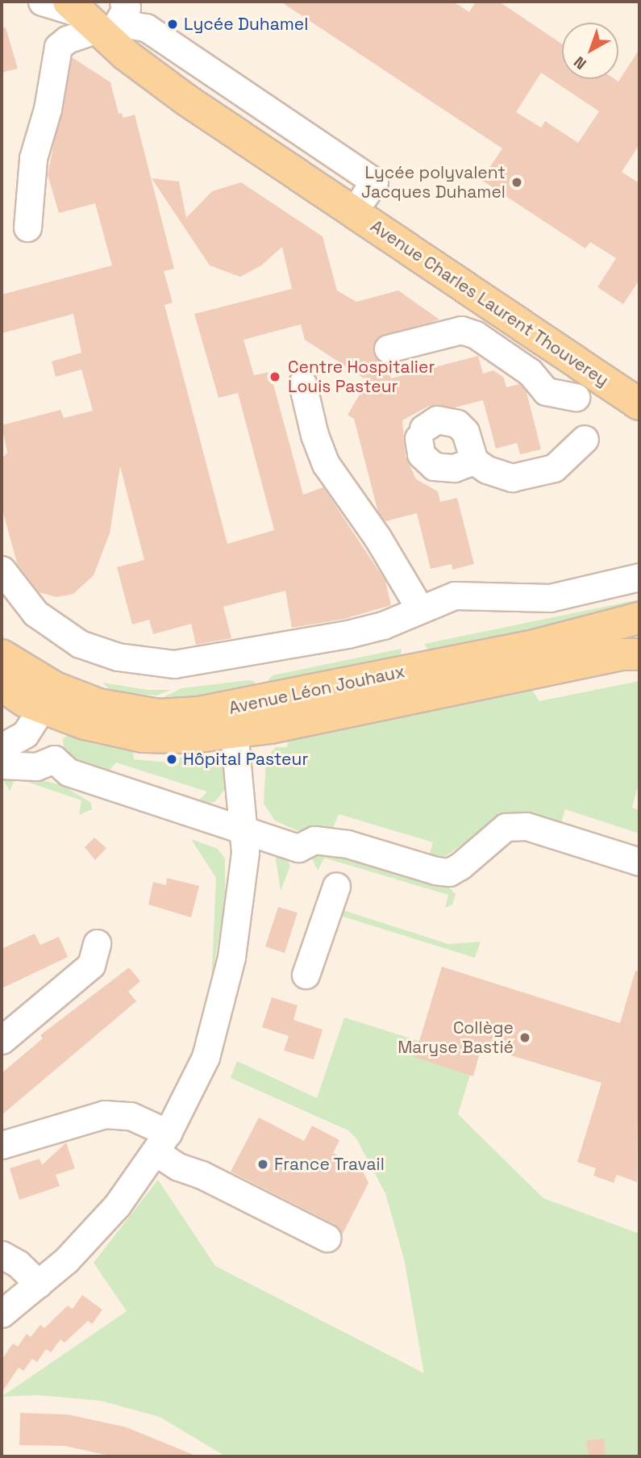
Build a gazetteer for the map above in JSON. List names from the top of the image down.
{
  "streets": {
    "main road": ["Avenue Charles Laurent Thouverey", "Avenue Léon Jouhaux"]
  },
  "places": [
    "Lycée Duhamel",
    "Lycée polyvalent Jacques Duhamel",
    "Centre Hospitalier Louis Pasteur",
    "Hôpital Pasteur",
    "Collège Maryse Bastié",
    "France Travail"
  ],
  "north": "bottom left"
}
